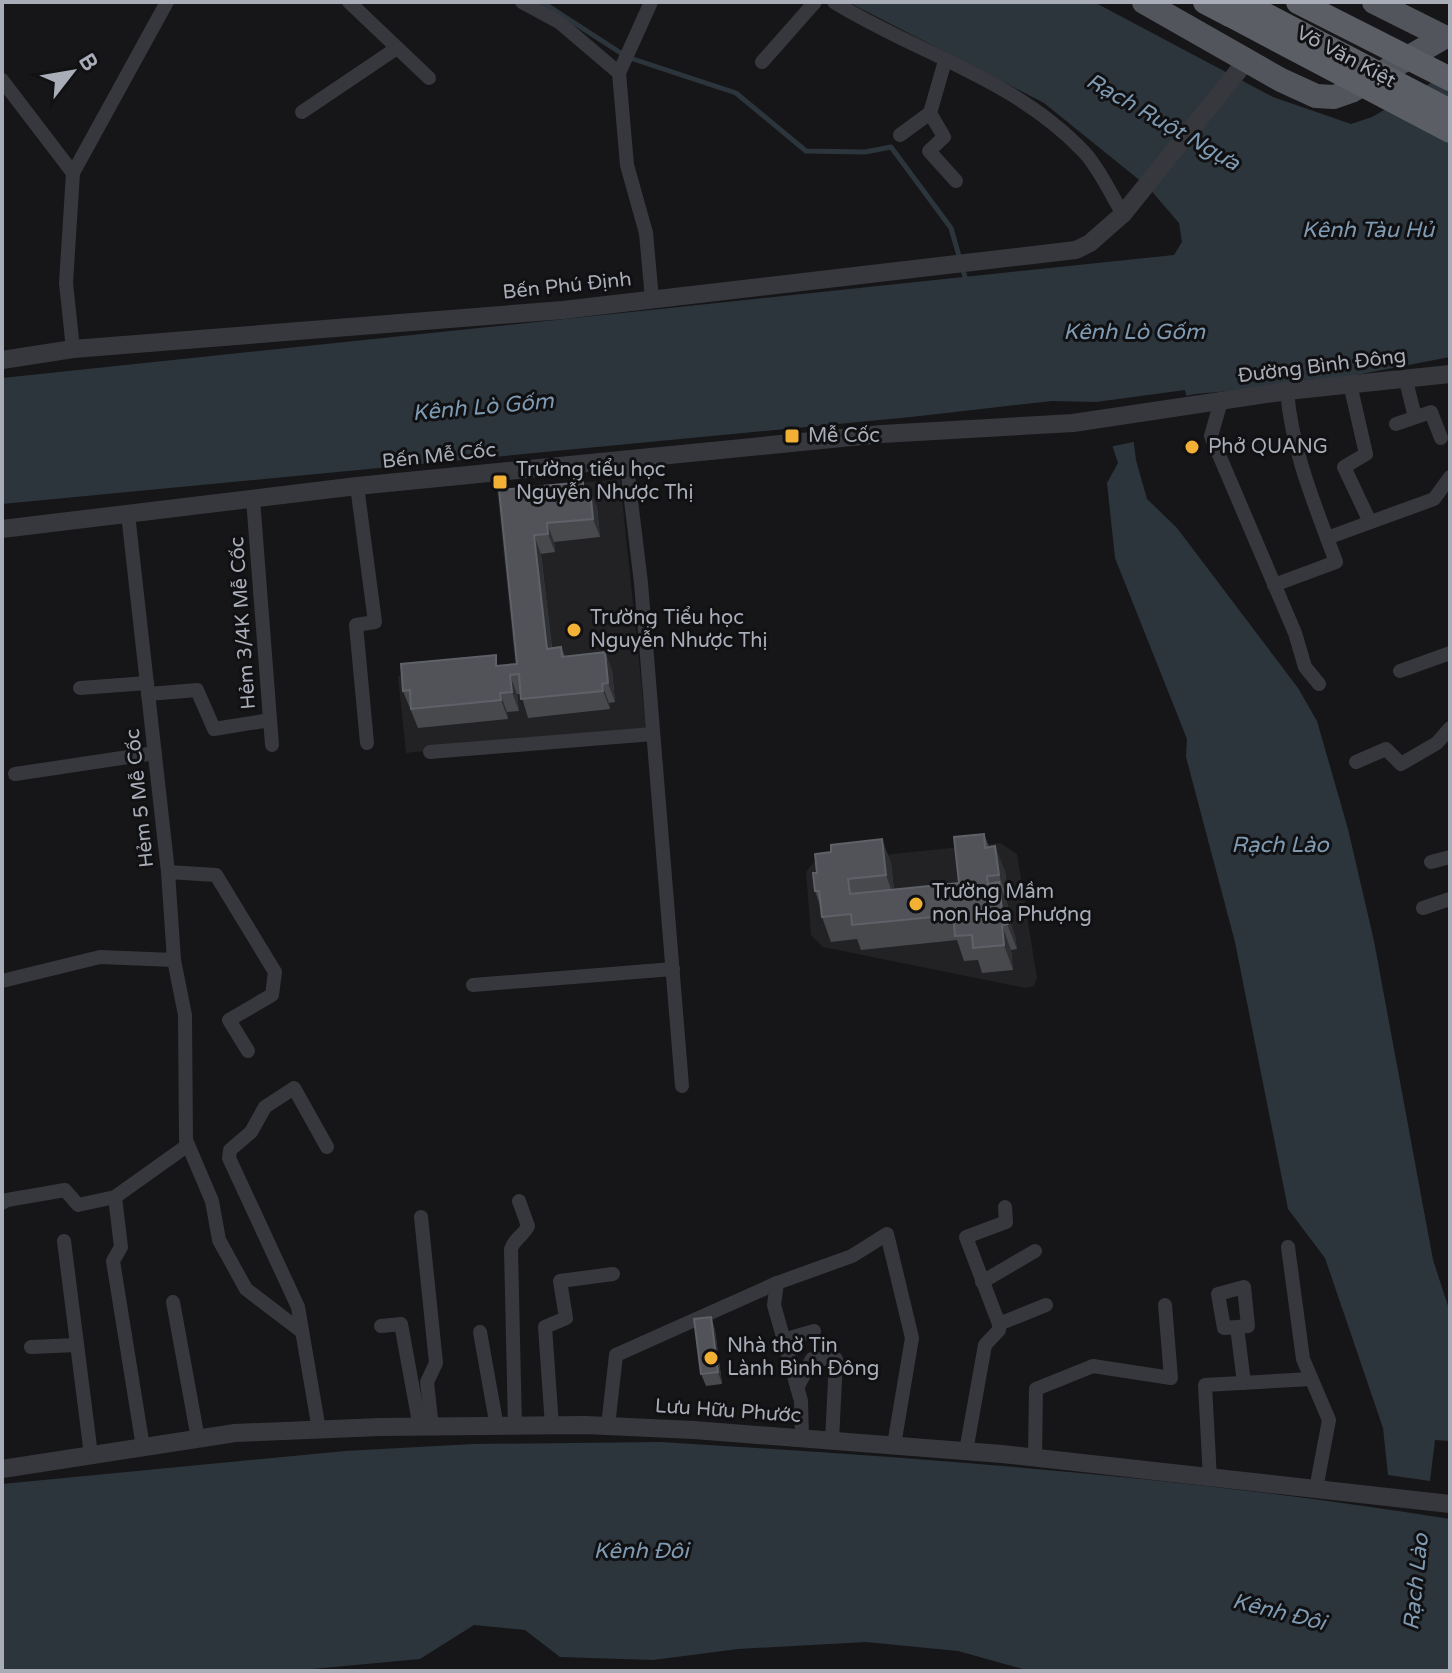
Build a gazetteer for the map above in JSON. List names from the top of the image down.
{
  "streets": {
    "highway": ["Võ Văn Kiệt"],
    "street": [
      "Bến Phú Định",
      "Đường Bình Đông",
      "Bến Mễ Cốc",
      "Hẻm 3/4K Mễ Cốc",
      "Hẻm 5 Mễ Cốc",
      "Lưu Hữu Phước"
    ]
  },
  "crossings": [
    ["Võ Văn Kiệt", "Bến Phú Định"],
    ["Đường Bình Đông", "Bến Mễ Cốc"],
    ["Bến Mễ Cốc", "Hẻm 3/4K Mễ Cốc"],
    ["Bến Mễ Cốc", "Hẻm 5 Mễ Cốc"]
  ],
  "water": [
    "Rạch Ruột Ngựa",
    "Kênh Tàu Hủ",
    "Kênh Lò Gốm",
    "Rạch Lào",
    "Kênh Đôi"
  ],
  "places": {
    "transit": ["Mễ Cốc", "Trường tiểu học Nguyễn Nhược Thị"],
    "other": [
      "Phở QUANG",
      "Trường Tiểu học Nguyễn Nhược Thị",
      "Trường Mầm non Hoa Phượng",
      "Nhà thờ Tin Lành Bình Đông"
    ]
  },
  "north": "top right"
}
